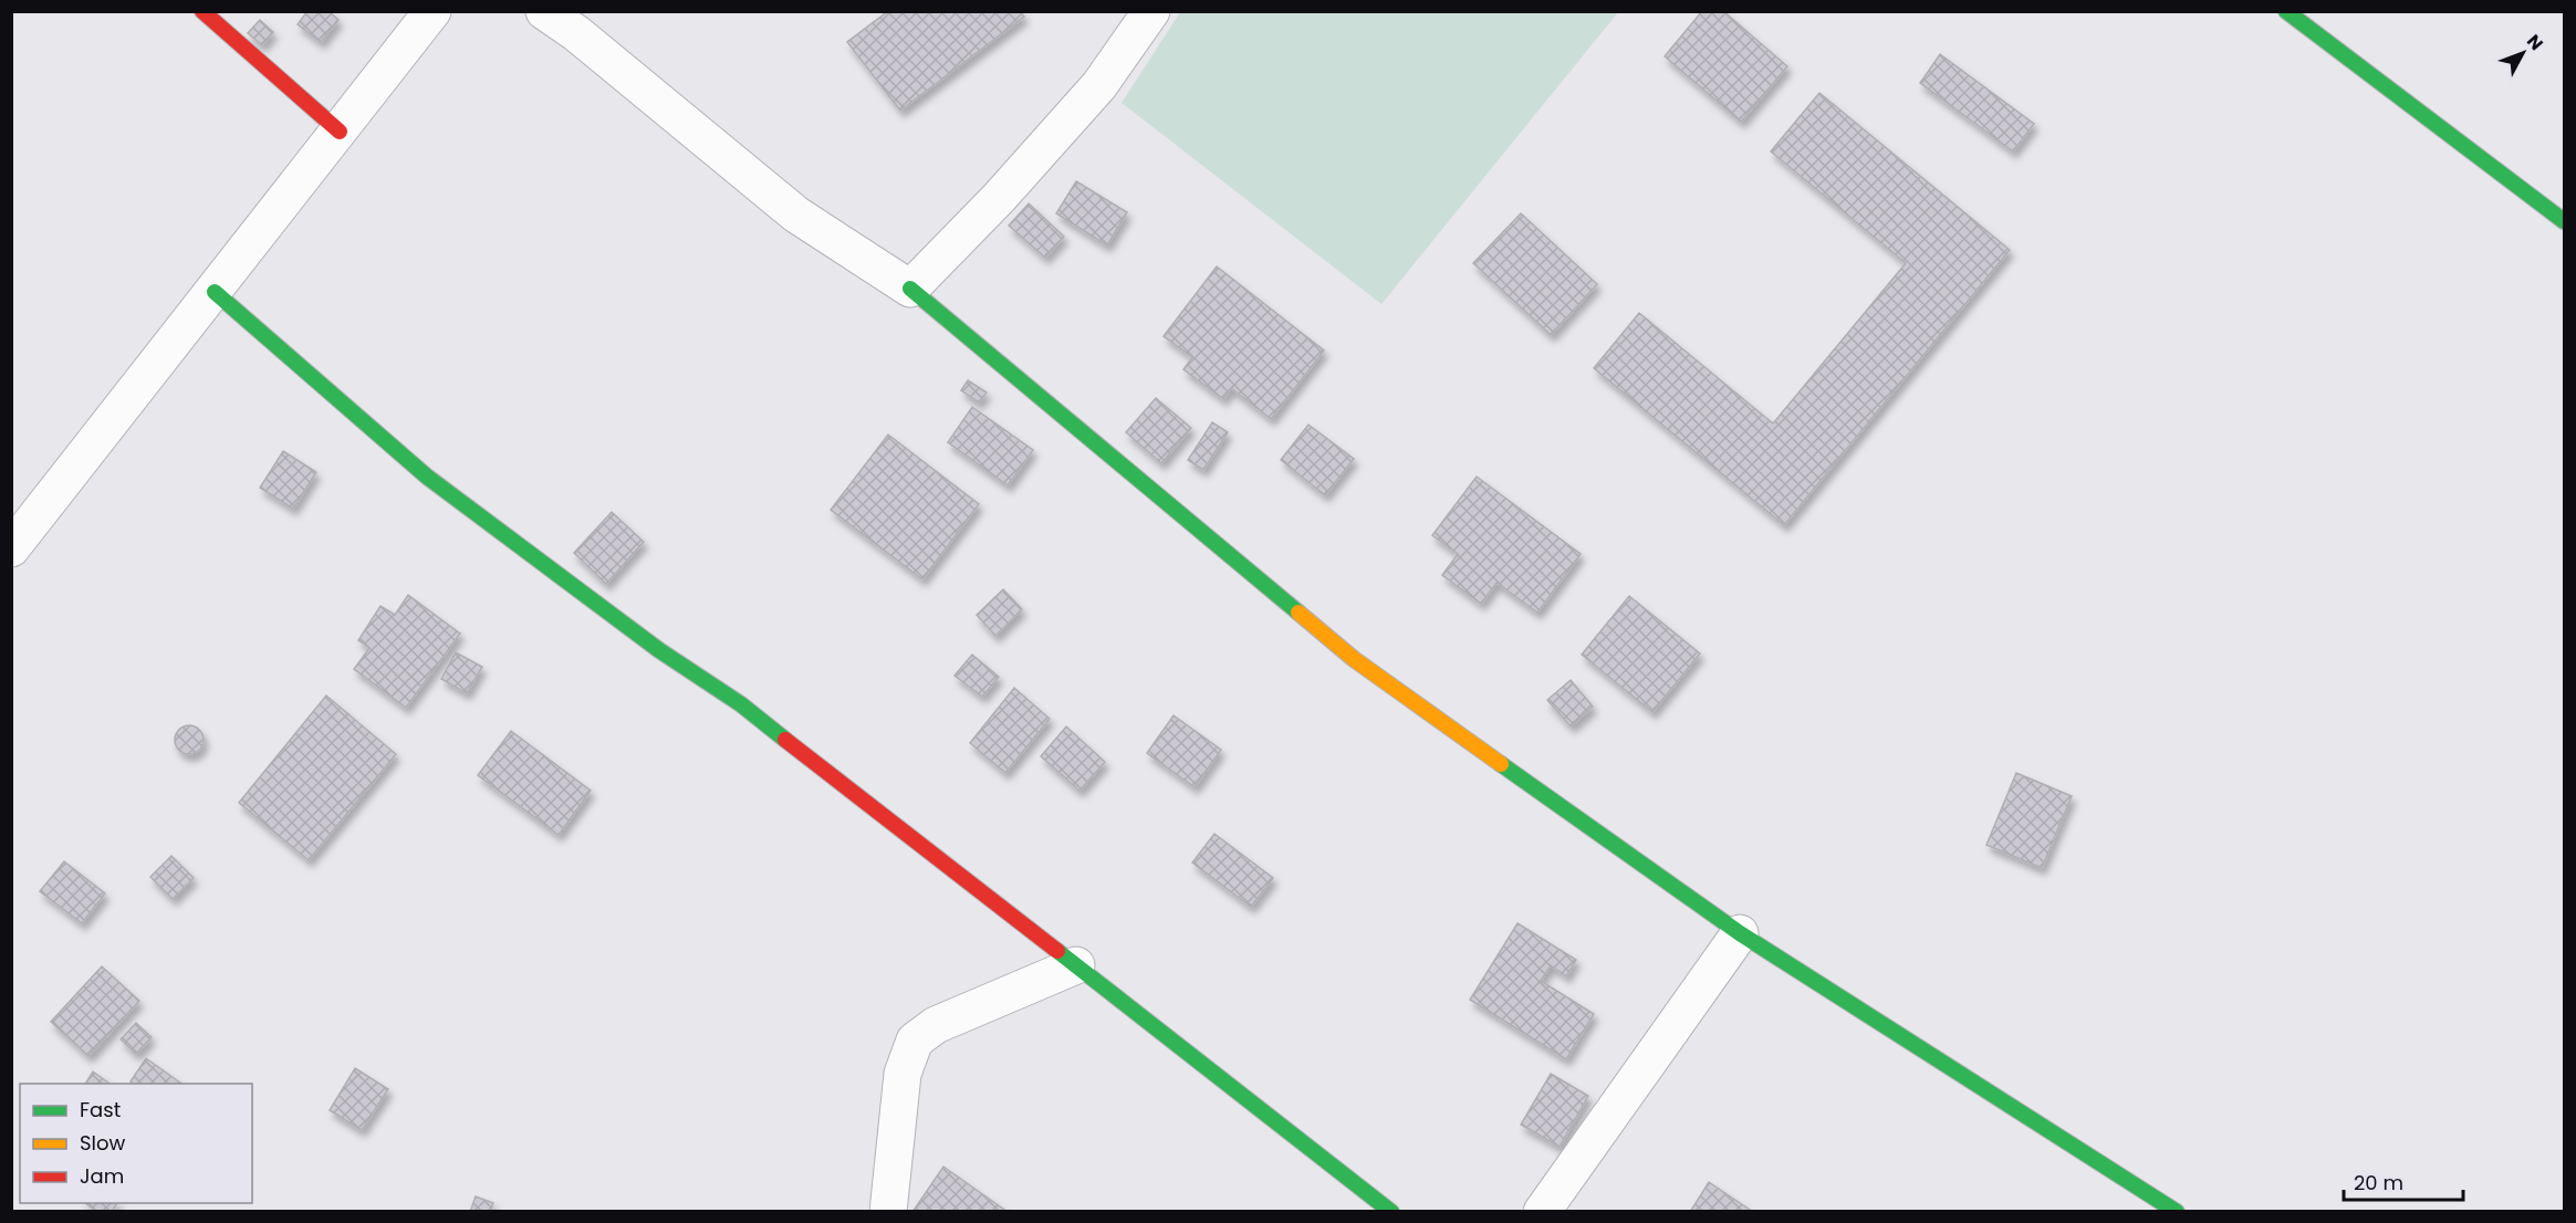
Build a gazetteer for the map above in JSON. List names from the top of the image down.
{
  "legend": ["Fast", "Slow", "Jam"],
  "scale_bar": "20 m",
  "north": "top right"
}
